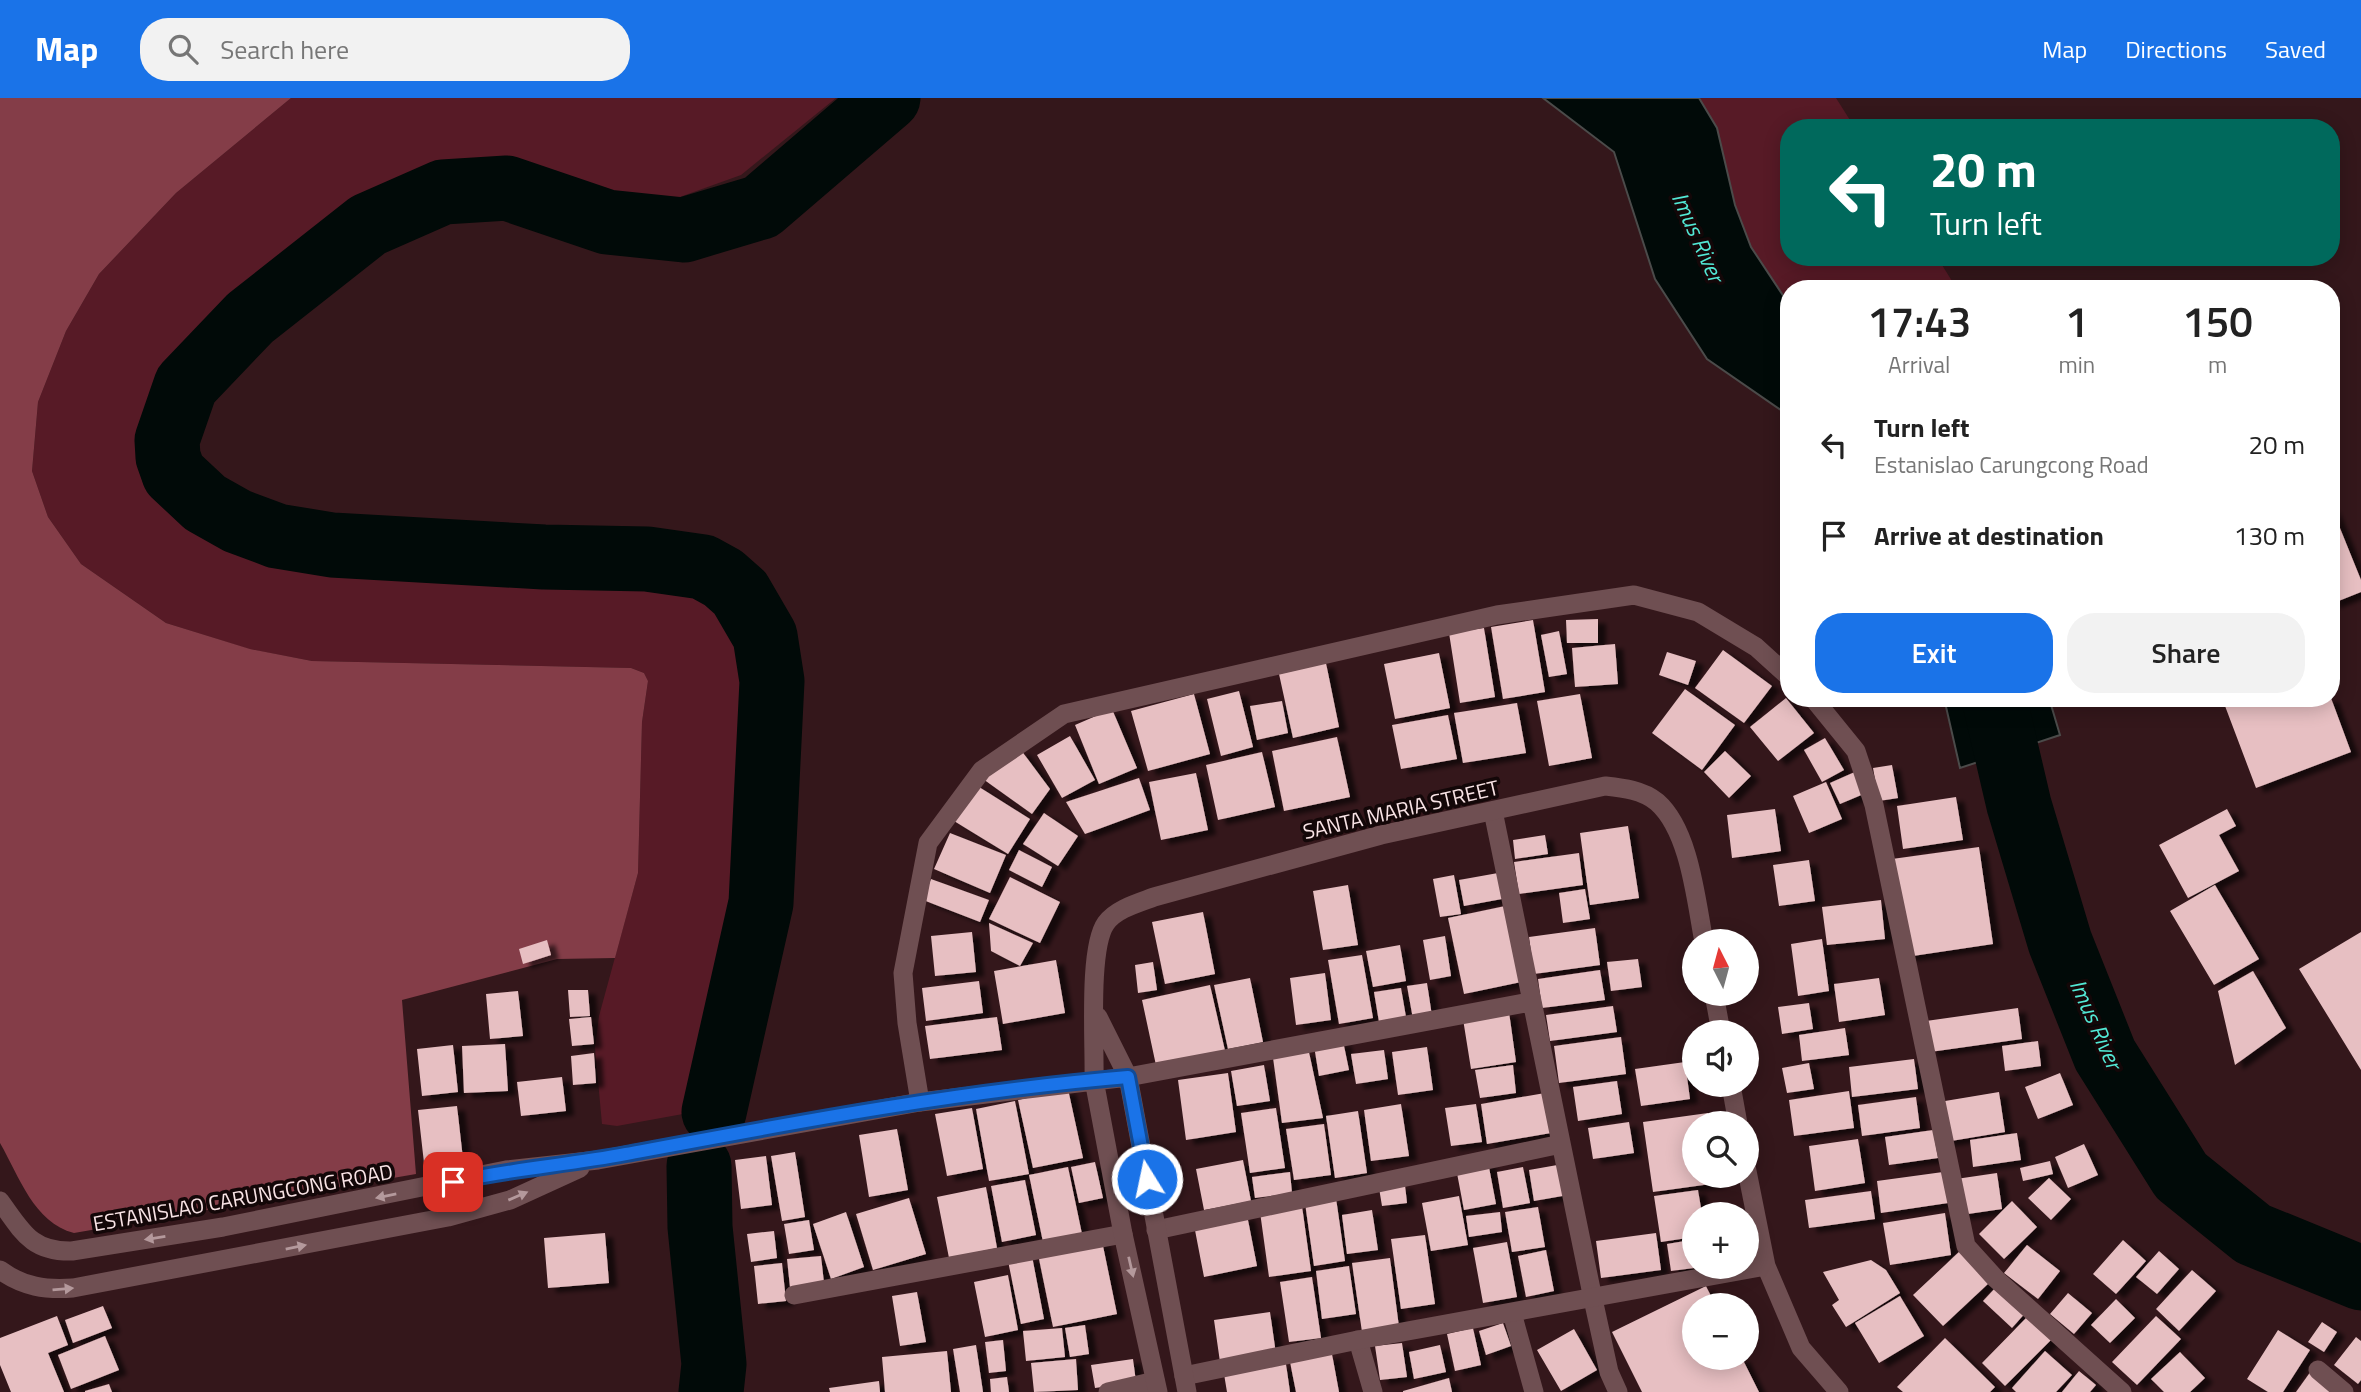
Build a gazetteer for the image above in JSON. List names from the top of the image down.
{
  "streets": {
    "street": ["SANTA MARIA STREET", "ESTANISLAO CARUNGCONG ROAD"]
  },
  "crossings": [
    ["SANTA MARIA STREET", "ESTANISLAO CARUNGCONG ROAD"]
  ],
  "water": ["Imus River"],
  "north": "top",
  "page": {
    "header": "Map",
    "search": "Search here",
    "nav": ["Map", "Directions", "Saved"],
    "turn": ["20 m", "Turn left"],
    "eta": [
      "17:43",
      "Arrival",
      "1",
      "min",
      "150",
      "m"
    ],
    "list": [
      {
        "name": "Turn left",
        "note": "Estanislao Carungcong Road",
        "value": "20 m"
      },
      {
        "name": "Arrive at destination",
        "value": "130 m"
      }
    ],
    "buttons": ["Exit", "Share"],
    "map_buttons": ["+", "−"]
  }
}
